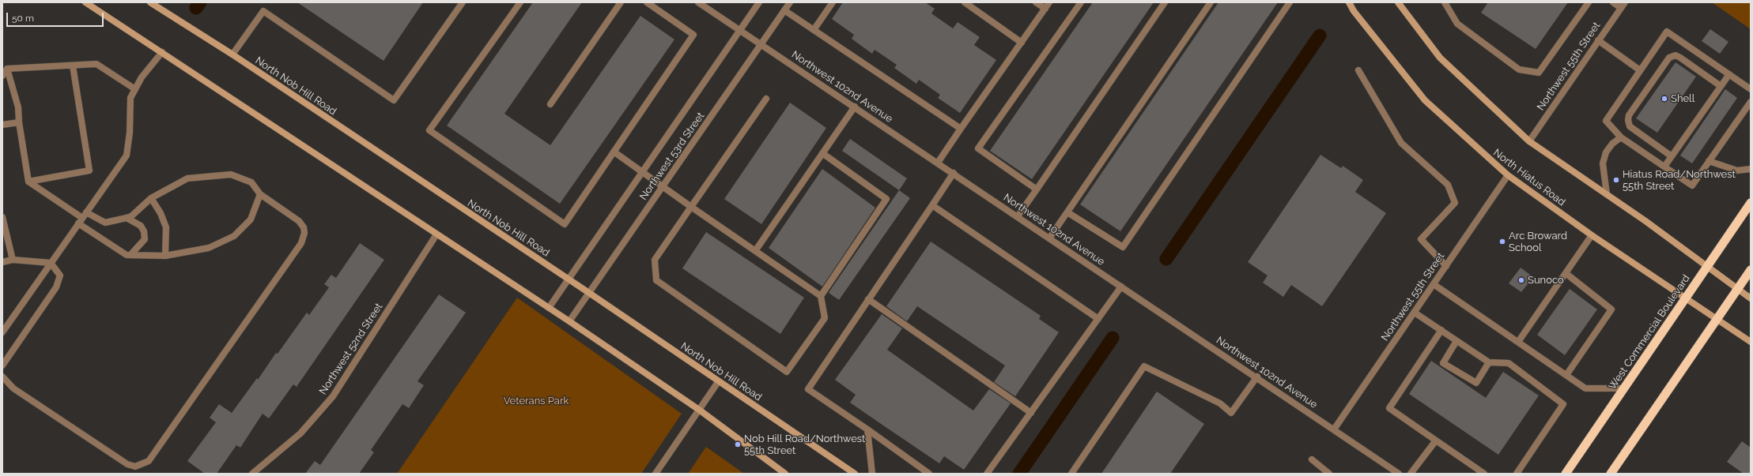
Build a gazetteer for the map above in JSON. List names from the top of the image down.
{
  "streets": {
    "highway": ["West Commercial Boulevard"],
    "main road": ["North Nob Hill Road", "North Hiatus Road"],
    "street": [
      "Northwest 55th Street",
      "Northwest 102nd Avenue",
      "Northwest 53rd Street",
      "Northwest 52nd Street"
    ]
  },
  "crossings": [
    ["Northwest 55th Street", "Northwest 102nd Avenue"],
    ["Northwest 55th Street", "North Hiatus Road"],
    ["North Nob Hill Road", "Northwest 53rd Street"],
    ["Northwest 102nd Avenue", "Northwest 53rd Street"],
    ["North Hiatus Road", "West Commercial Boulevard"]
  ],
  "parks": ["Veterans Park"],
  "places": [
    "Shell",
    "Hiatus Road/Northwest 55th Street",
    "Arc Broward School",
    "Sunoco",
    "Nob Hill Road/Northwest 55th Street"
  ],
  "scale_bar": "50 m"
}
